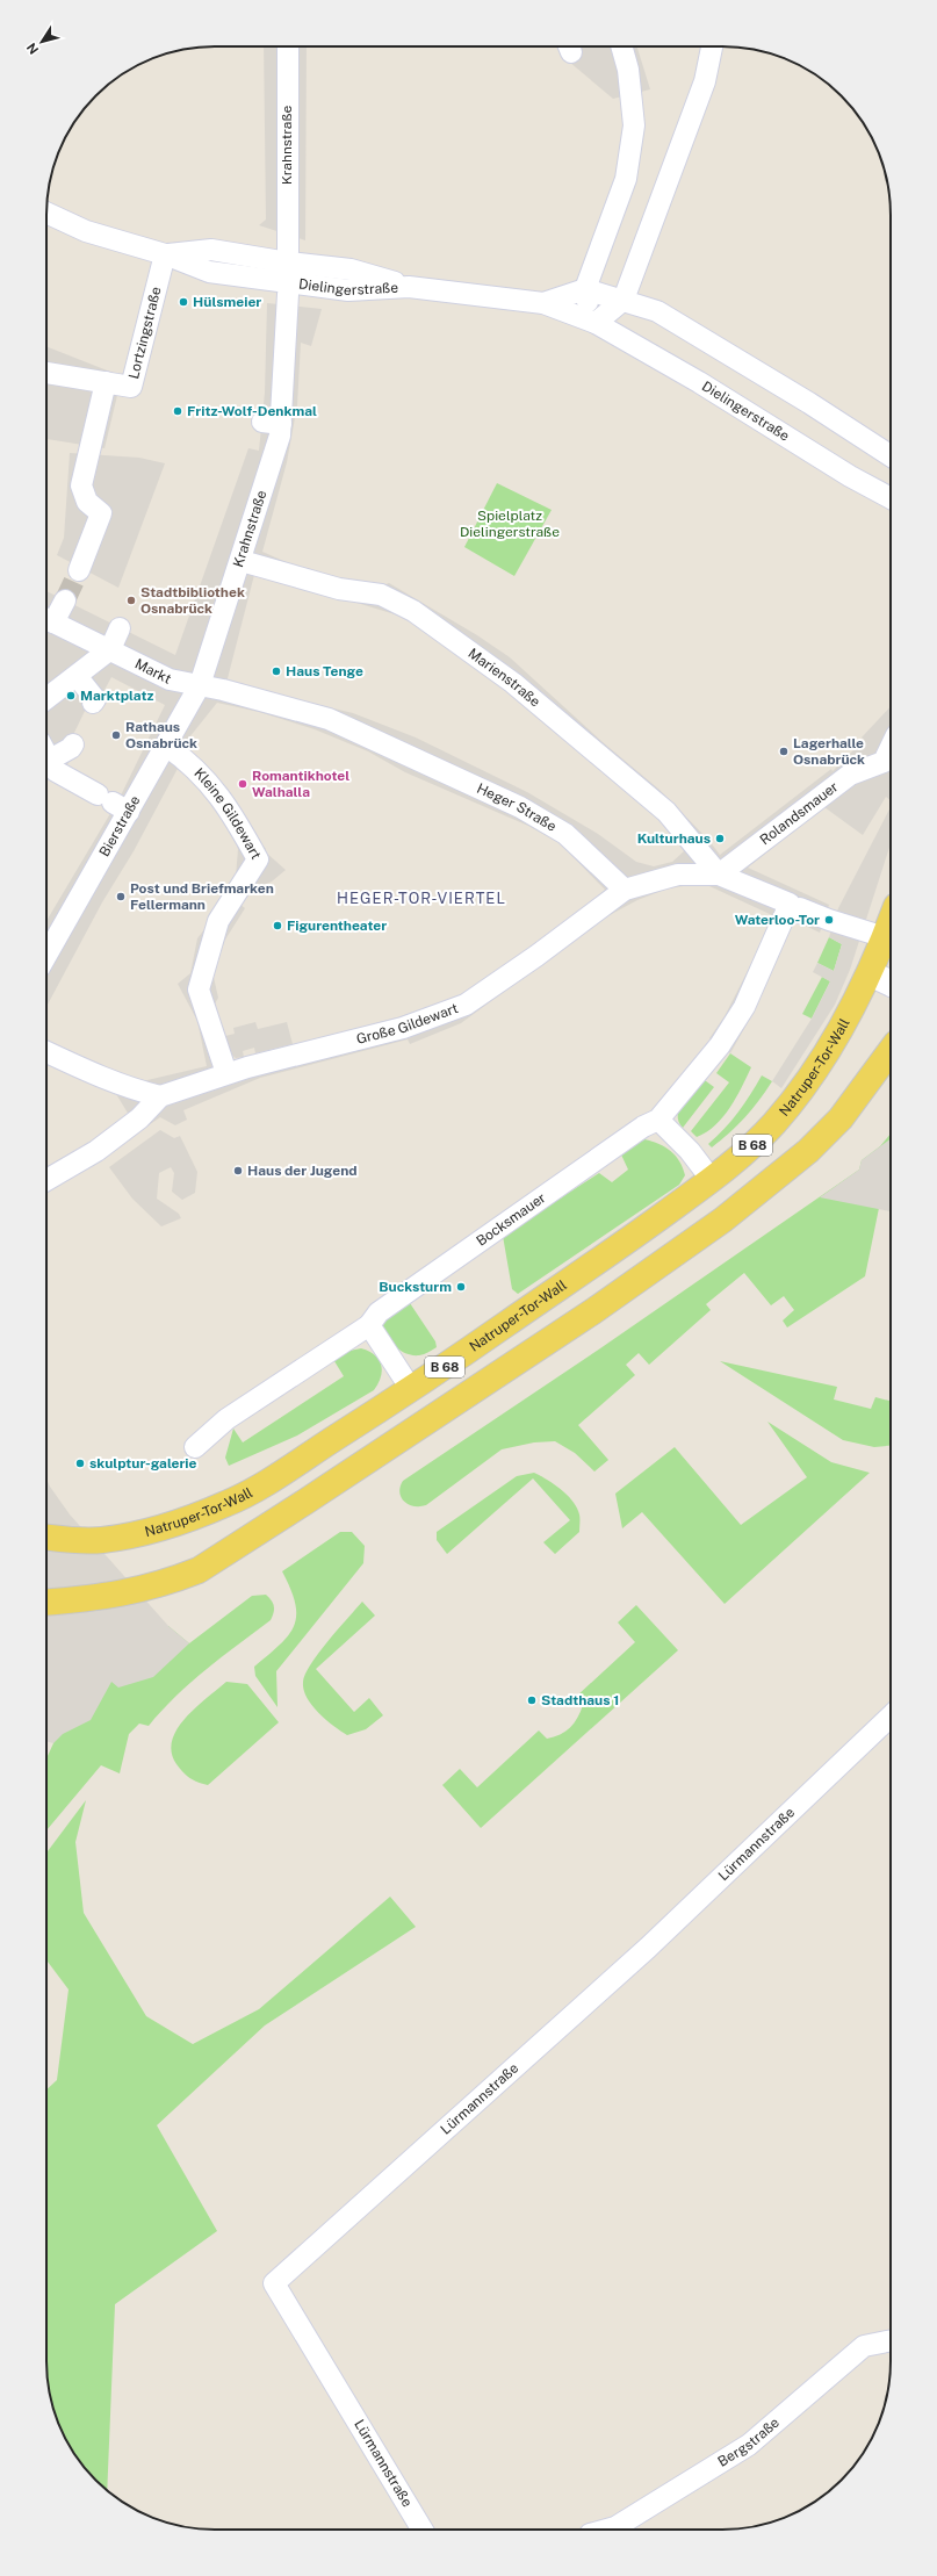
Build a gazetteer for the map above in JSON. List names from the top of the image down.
{
  "streets": {
    "main road": ["Natruper-Tor-Wall", "B 68"],
    "street": [
      "Krahnstraße",
      "Dielingerstraße",
      "Lortzingstraße",
      "Markt",
      "Marienstraße",
      "Heger Straße",
      "Rolandsmauer",
      "Kleine Gildewart",
      "Bierstraße",
      "Große Gildewart",
      "Bocksmauer",
      "Lürmannstraße",
      "Bergstraße"
    ]
  },
  "crossings": [
    ["Krahnstraße", "Dielingerstraße"],
    ["Krahnstraße", "Markt"],
    ["Krahnstraße", "Marienstraße"],
    ["Krahnstraße", "Heger Straße"],
    ["Krahnstraße", "Bierstraße"],
    ["Markt", "Heger Straße"],
    ["Markt", "Bierstraße"],
    ["Marienstraße", "Rolandsmauer"],
    ["Heger Straße", "Bierstraße"],
    ["Heger Straße", "Große Gildewart"],
    ["Kleine Gildewart", "Bierstraße"],
    ["Kleine Gildewart", "Große Gildewart"]
  ],
  "districts": ["HEGER-TOR-VIERTEL"],
  "parks": ["Spielplatz Dielingerstraße"],
  "places": [
    "Hülsmeier",
    "Fritz-Wolf-Denkmal",
    "Stadtbibliothek Osnabrück",
    "Haus Tenge",
    "Marktplatz",
    "Rathaus Osnabrück",
    "Lagerhalle Osnabrück",
    "Romantikhotel Walhalla",
    "Kulturhaus",
    "Post und Briefmarken Fellermann",
    "Waterloo-Tor",
    "Figurentheater",
    "Haus der Jugend",
    "Bucksturm",
    "skulptur-galerie",
    "Stadthaus 1"
  ],
  "north": "bottom left"
}
